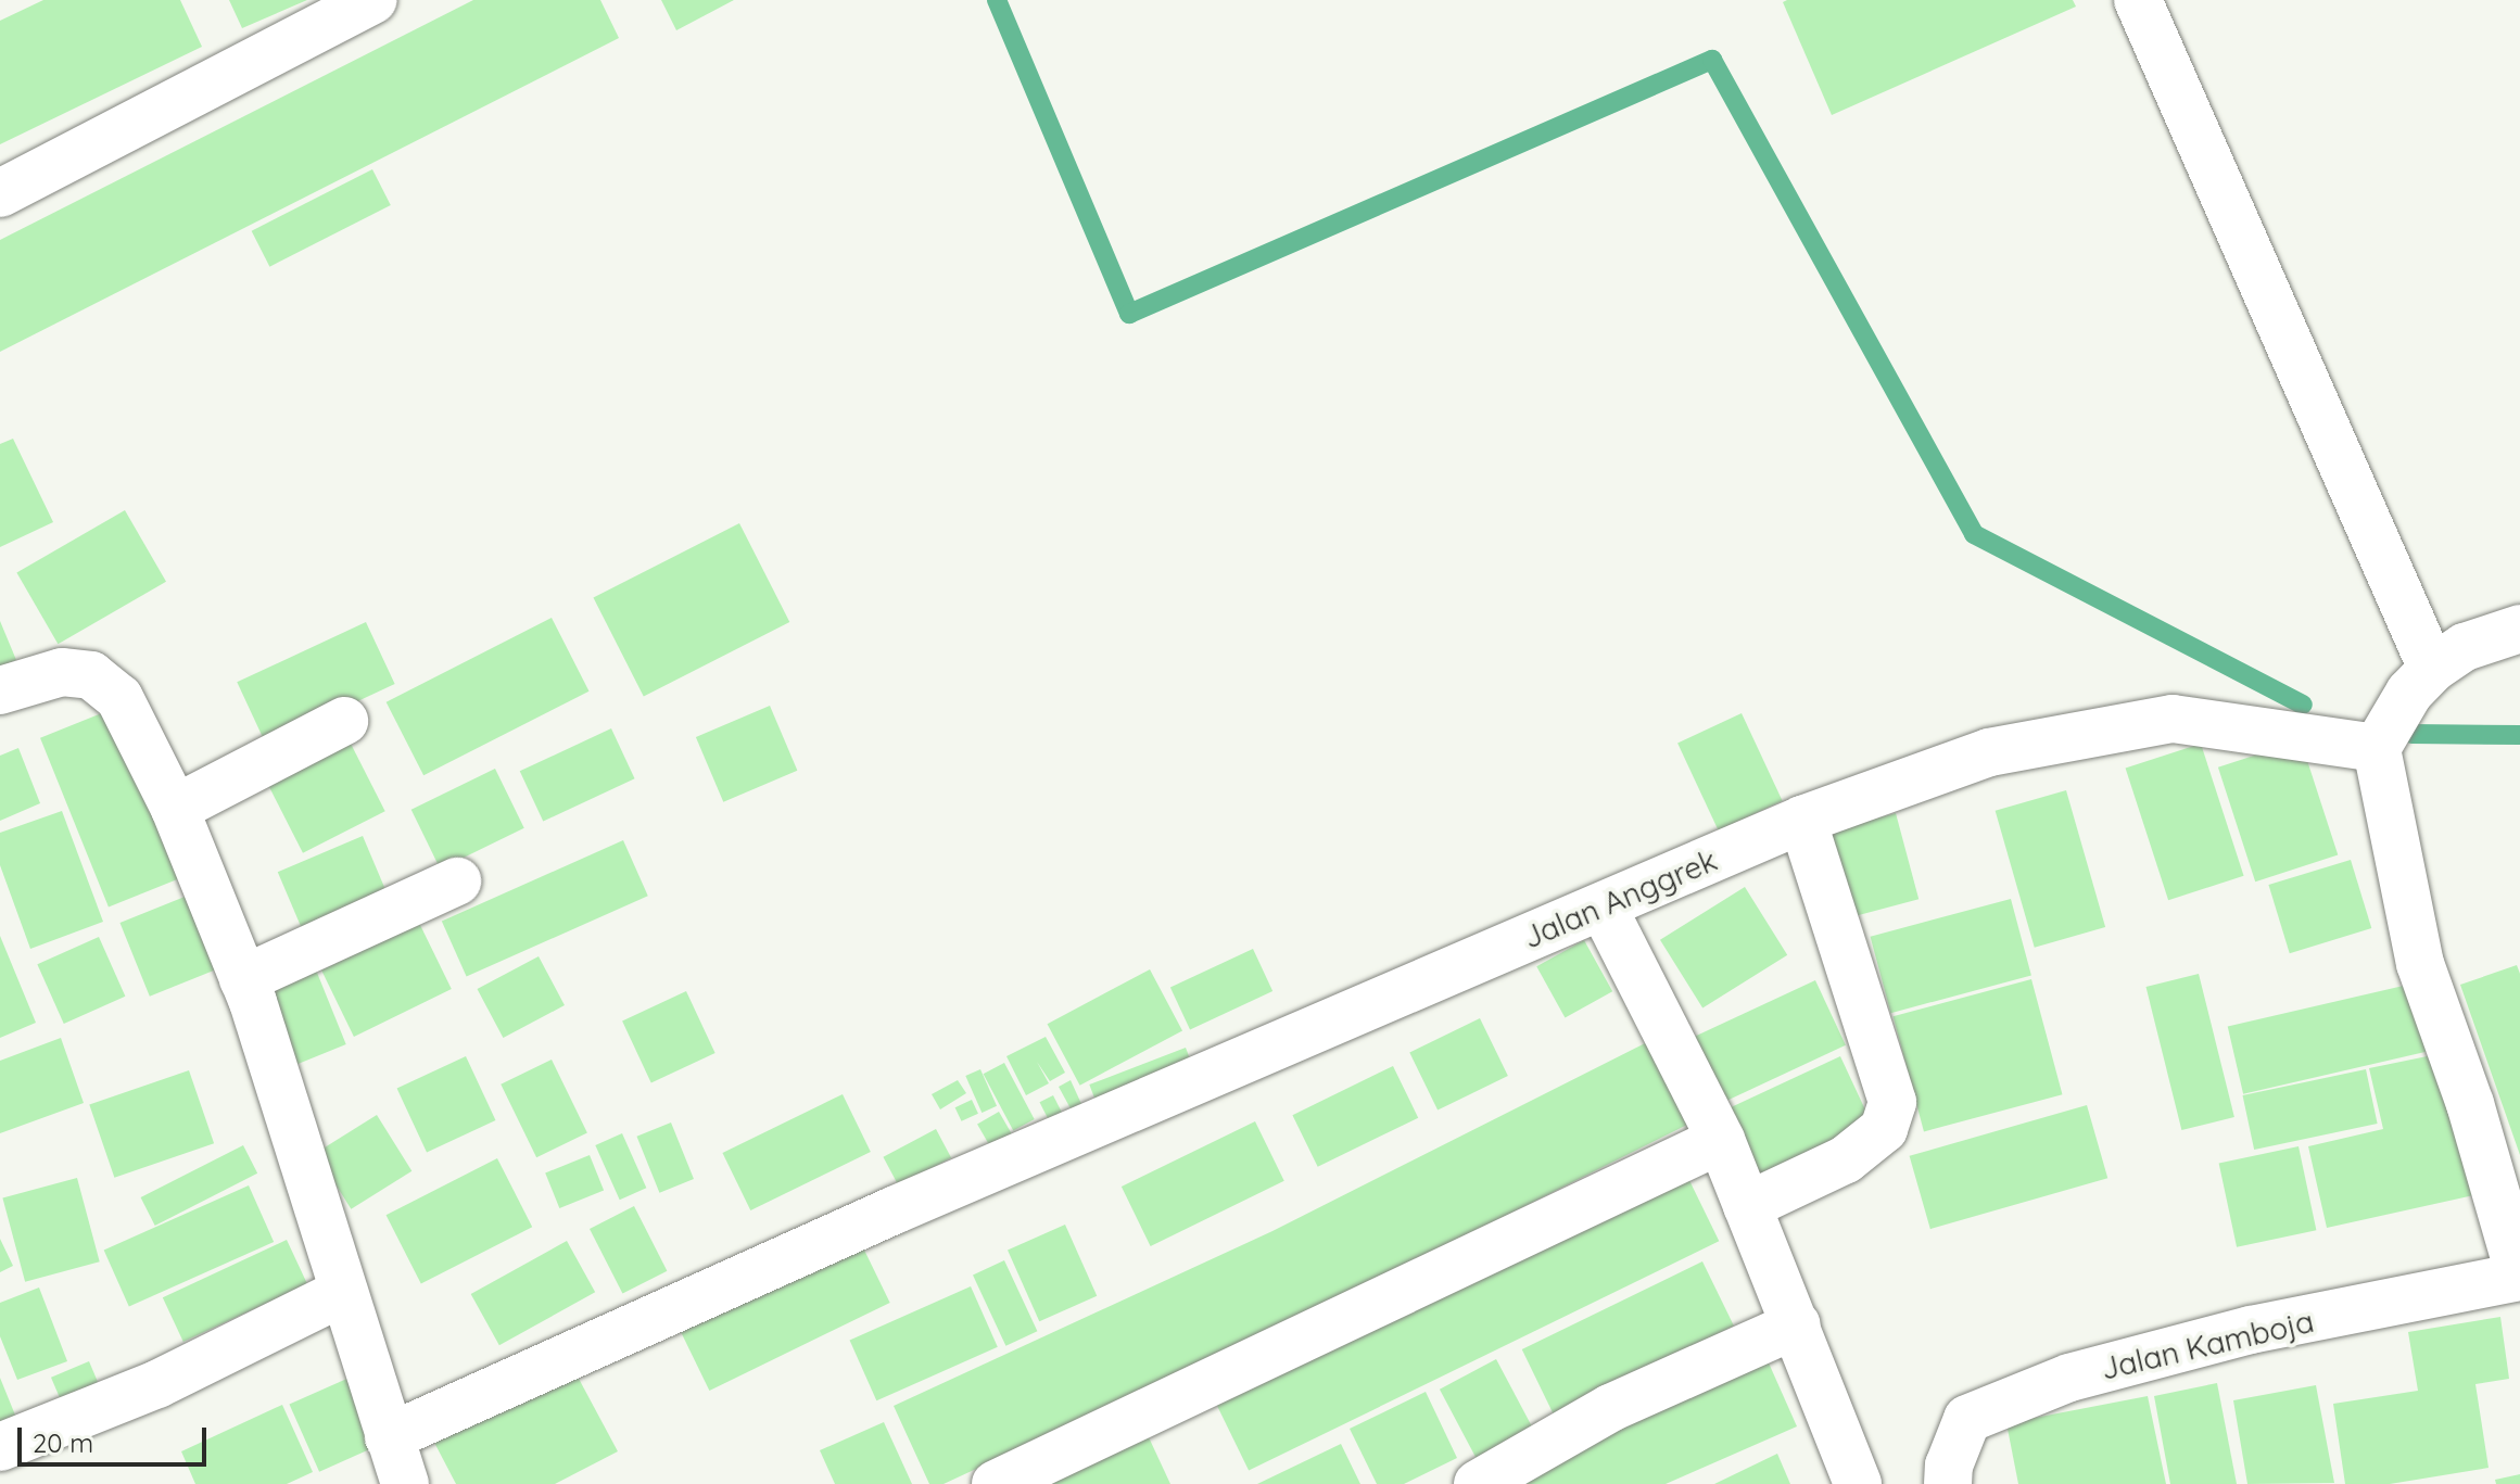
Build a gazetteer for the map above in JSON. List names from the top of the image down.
{
  "streets": {
    "street": ["Jalan Anggrek", "Jalan Kamboja"]
  },
  "scale_bar": "20 m"
}
